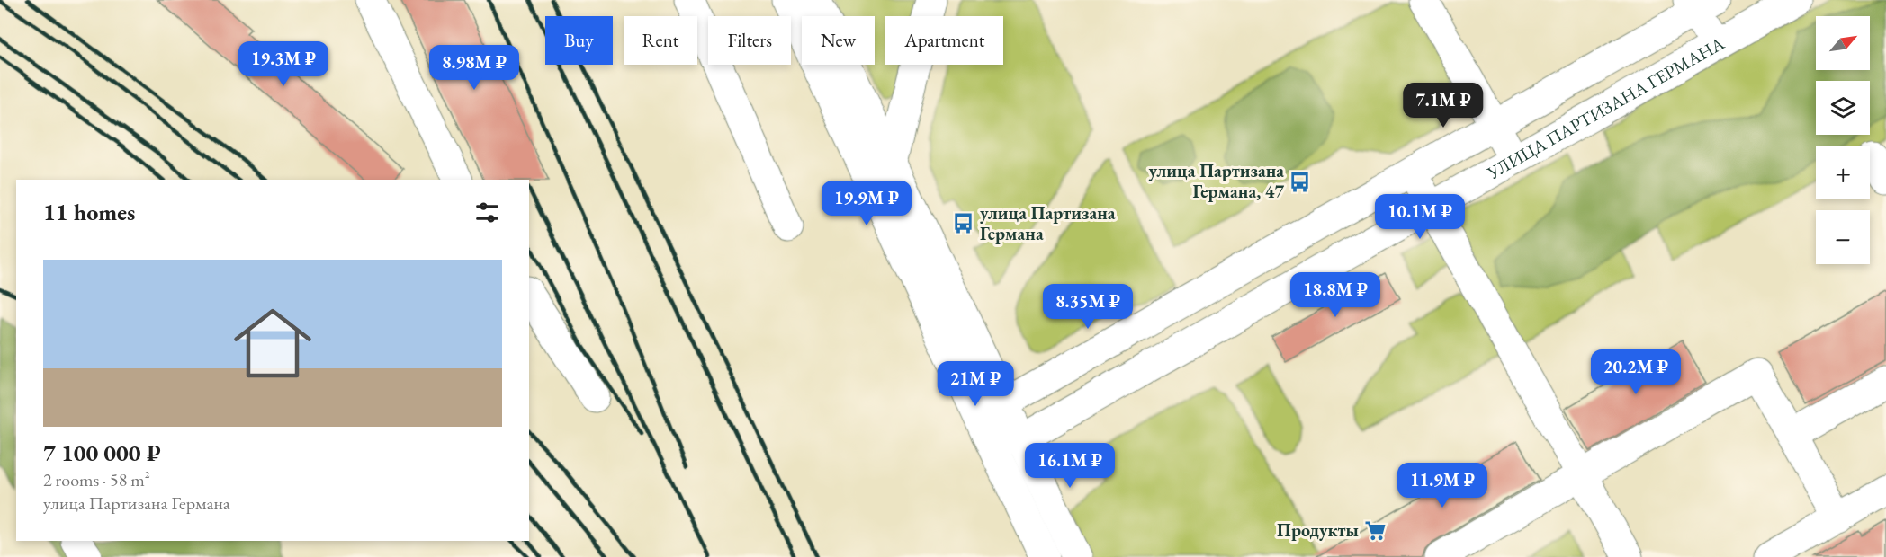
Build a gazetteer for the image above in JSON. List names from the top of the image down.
{
  "streets": {
    "main road": ["УЛИЦА ПАРТИЗАНА ГЕРМАНА"]
  },
  "places": {
    "bus stop": ["улица Партизана Германа, 47", "улица Партизана Германа"],
    "supermarket": ["Продукты"]
  },
  "north": "top right",
  "page": {
    "map_buttons": ["+", "−"],
    "chip": [
      "Buy",
      "Rent",
      "Filters",
      "New",
      "Apartment"
    ],
    "price": [
      "19.3M ₽",
      "8.98M ₽",
      "7.1M ₽",
      "19.9M ₽",
      "10.1M ₽",
      "18.8M ₽",
      "8.35M ₽",
      "20.2M ₽",
      "21M ₽",
      "16.1M ₽",
      "11.9M ₽"
    ],
    "heading": "11 homes",
    "list": [
      {
        "name": "7 100 000 ₽",
        "note": "2 rooms · 58 m² · улица Партизана Германа"
      }
    ]
  }
}
